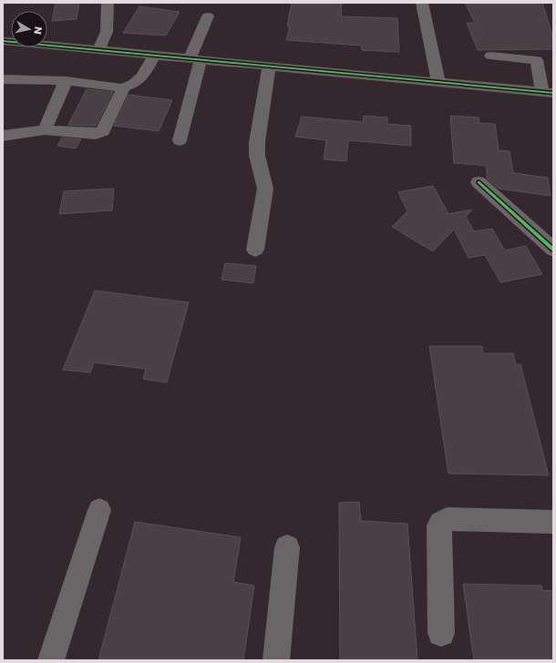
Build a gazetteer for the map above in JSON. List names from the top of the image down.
{
  "north": "right"
}
